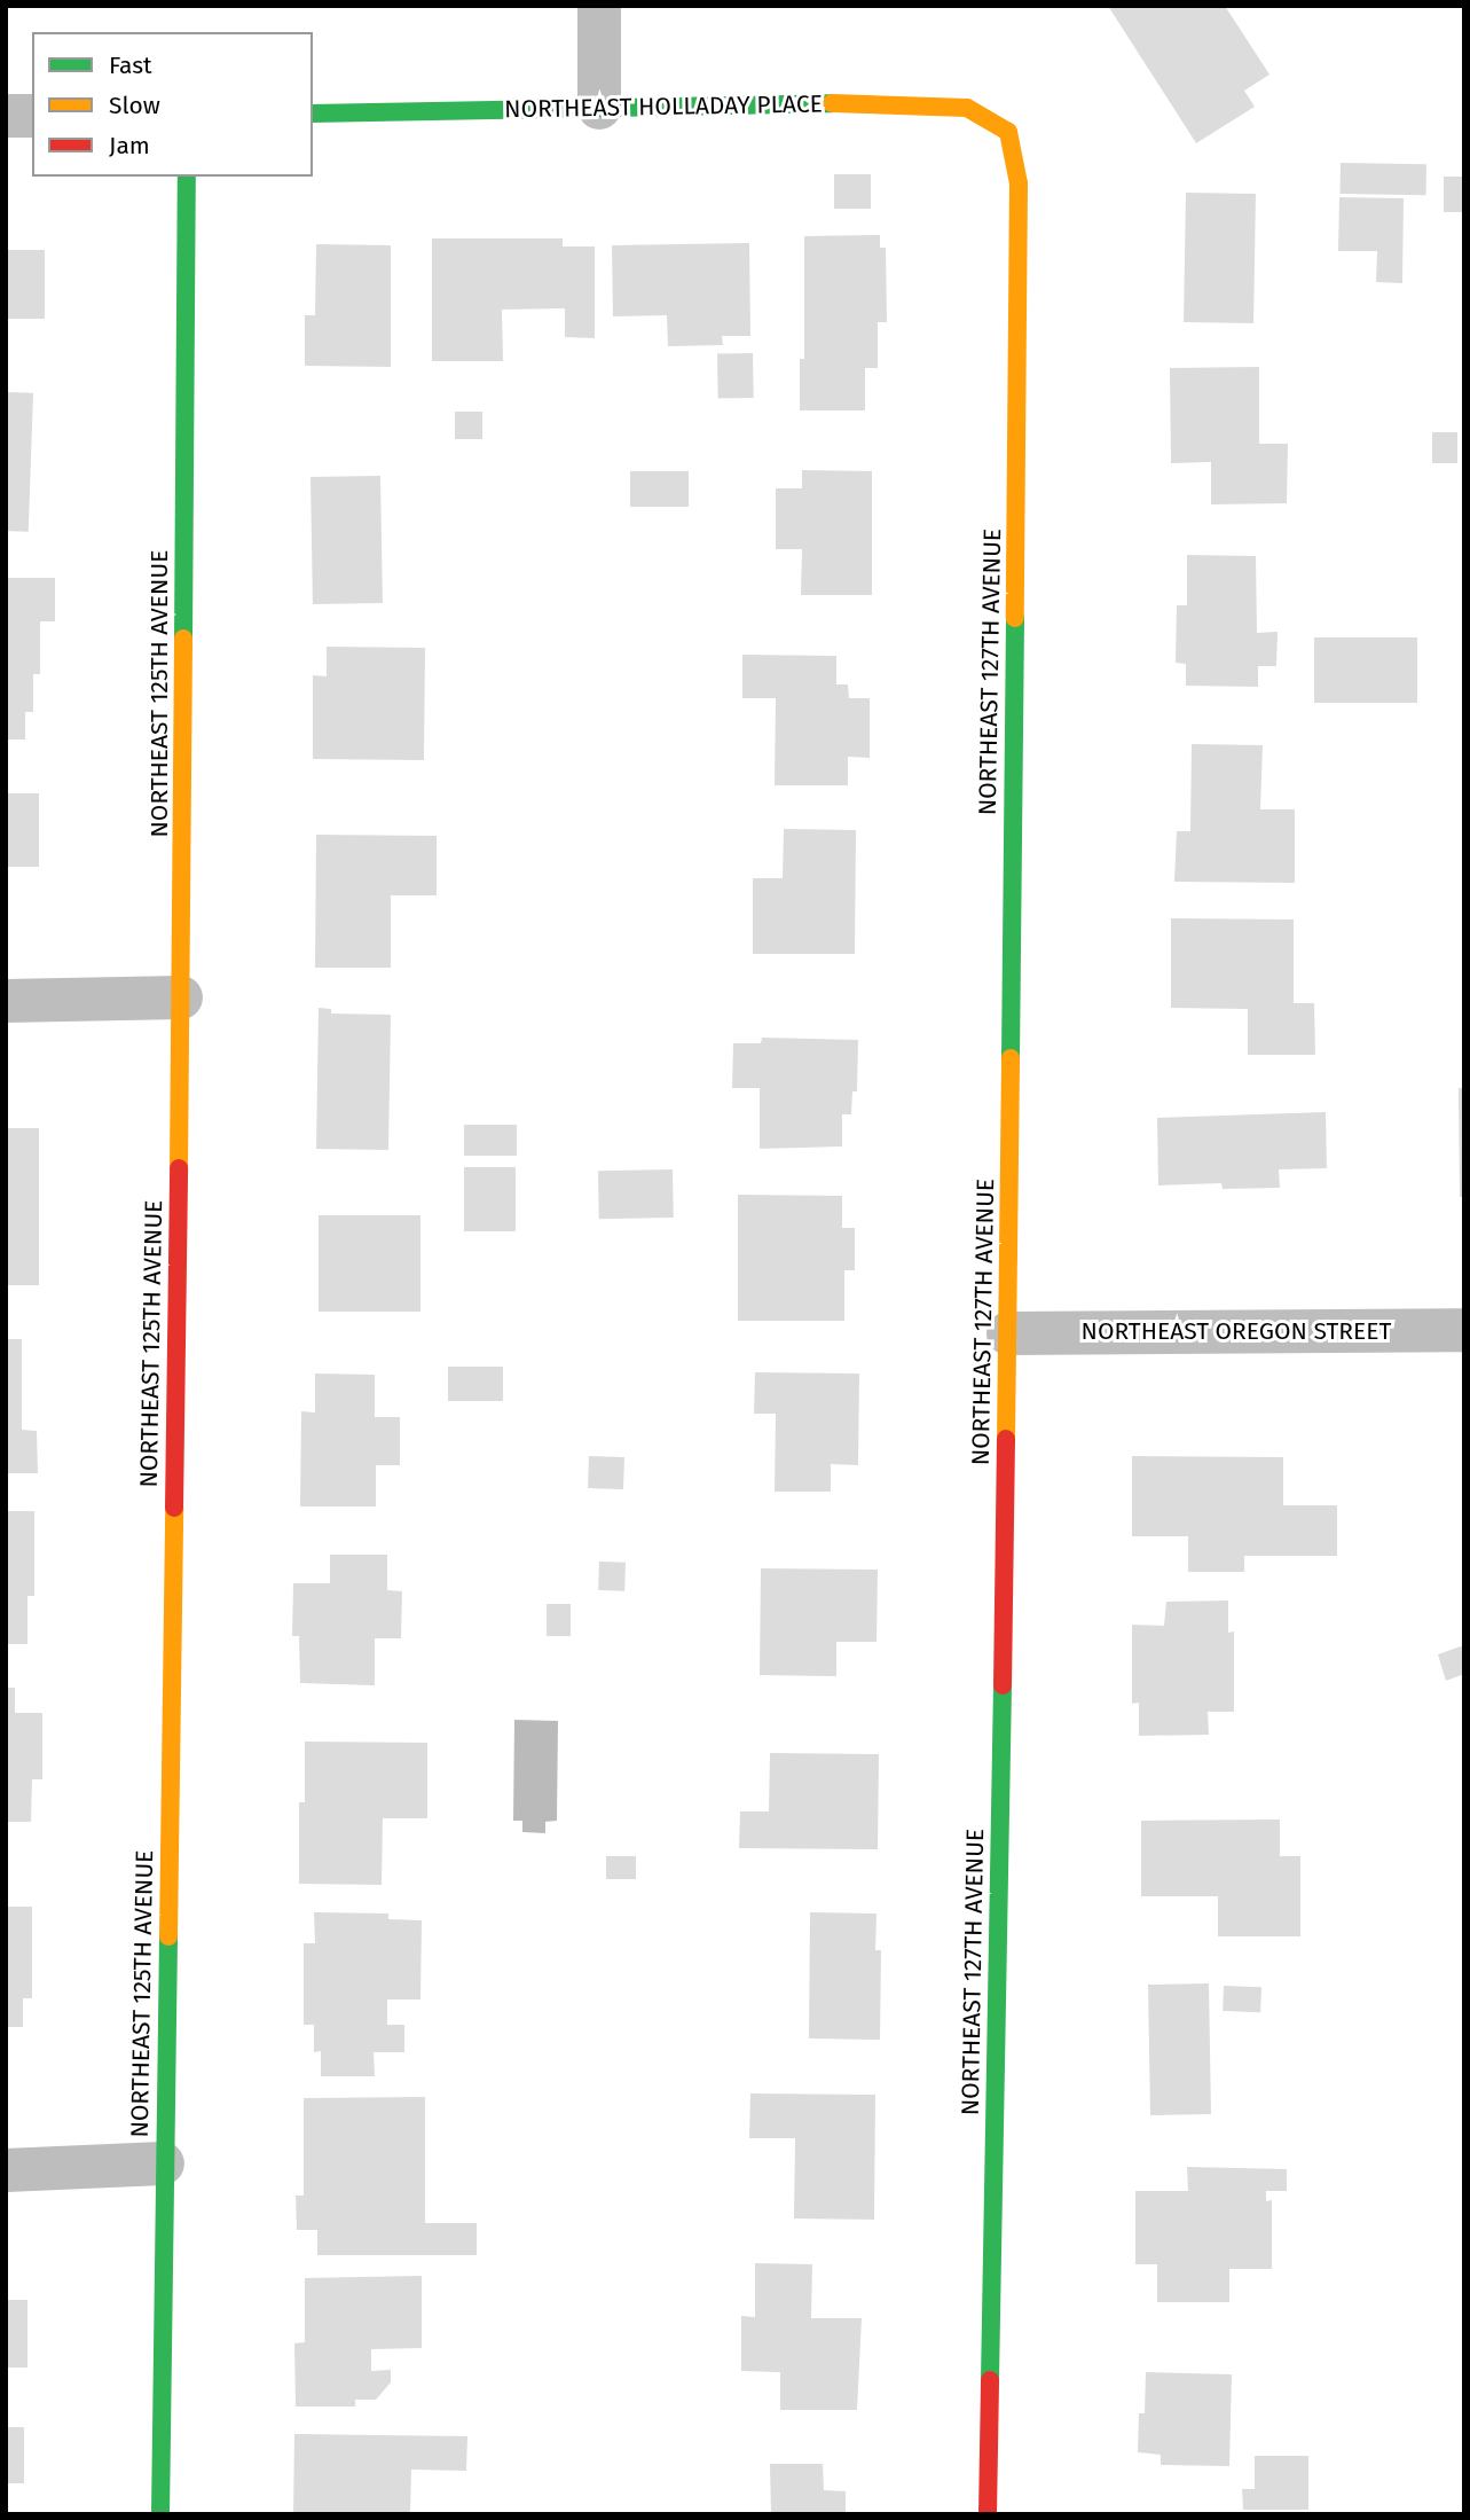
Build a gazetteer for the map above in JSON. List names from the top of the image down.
{
  "streets": {
    "street": [
      "NORTHEAST HOLLADAY PLACE",
      "NORTHEAST 127TH AVENUE",
      "NORTHEAST 125TH AVENUE",
      "NORTHEAST OREGON STREET"
    ]
  },
  "crossings": [
    ["NORTHEAST HOLLADAY PLACE", "NORTHEAST 127TH AVENUE"],
    ["NORTHEAST 127TH AVENUE", "NORTHEAST OREGON STREET"]
  ],
  "legend": ["Fast", "Slow", "Jam"]
}
